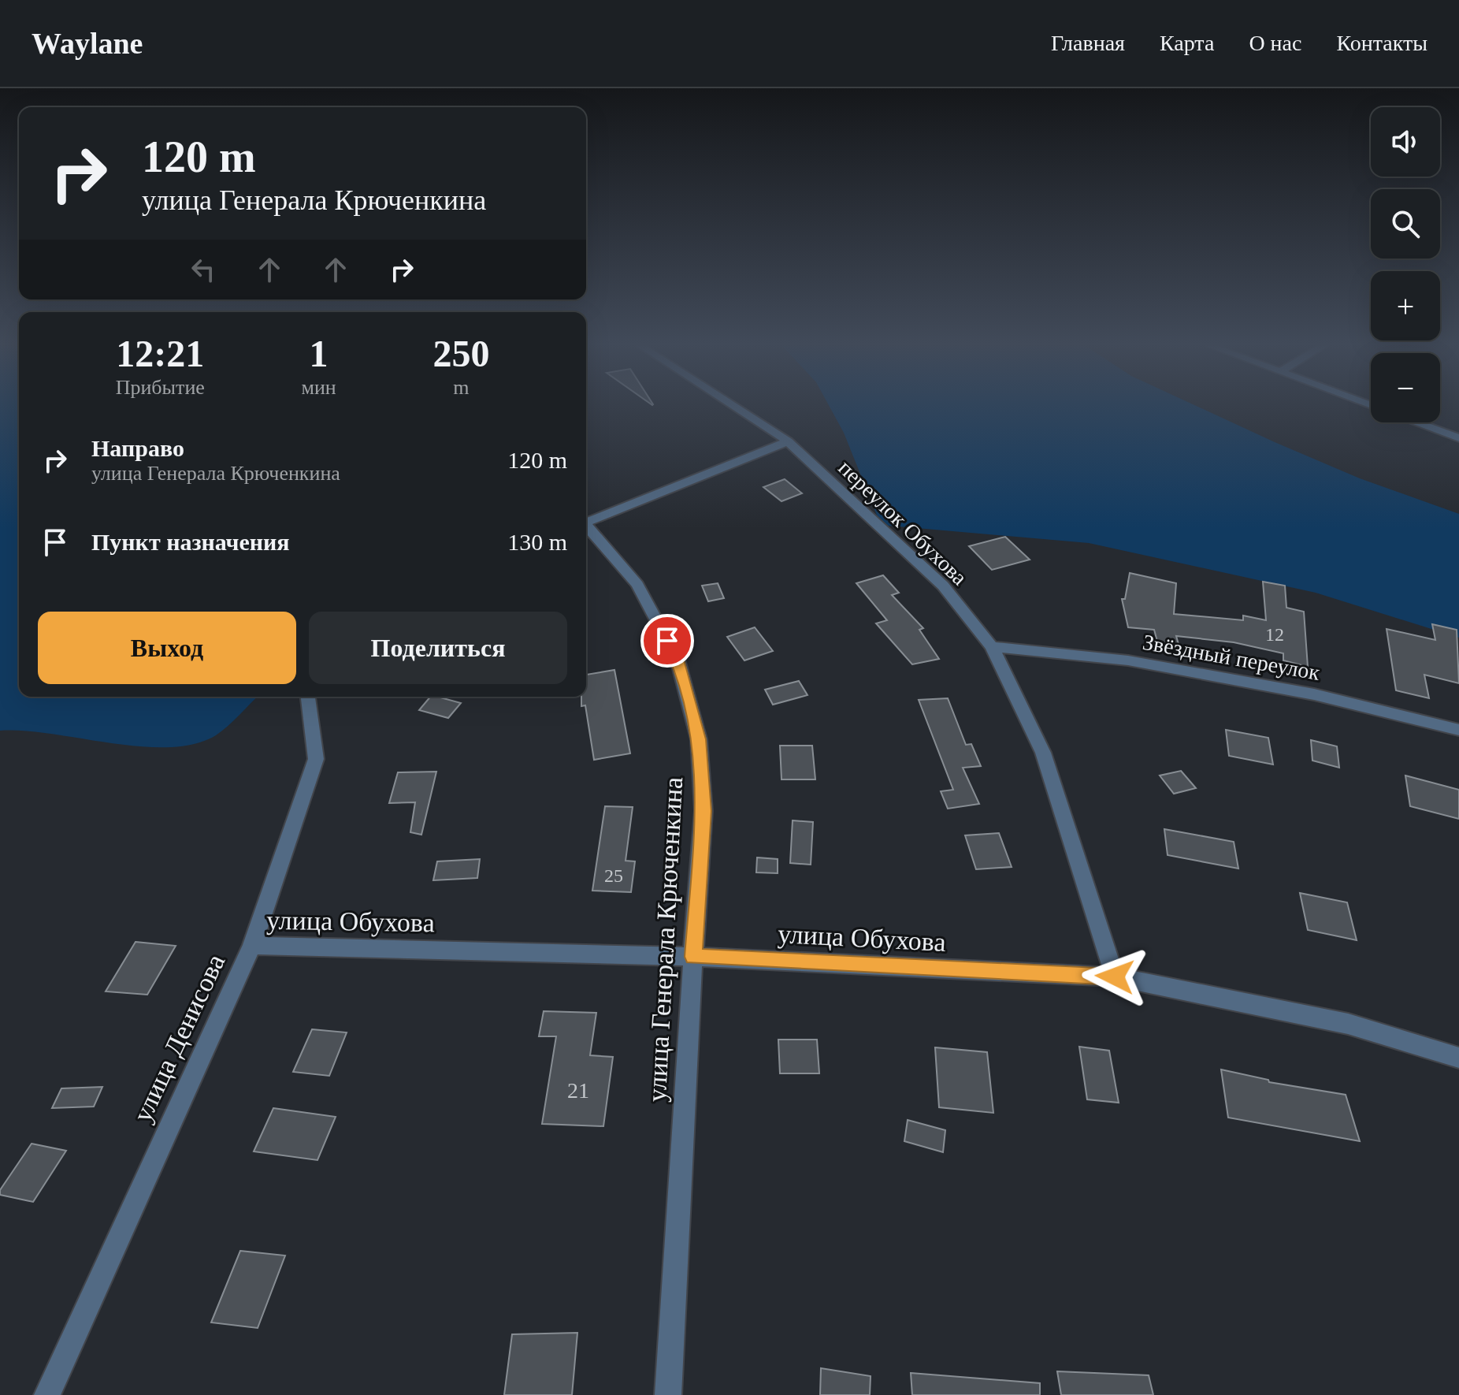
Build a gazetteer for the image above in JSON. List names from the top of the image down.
{
  "streets": {
    "street": [
      "переулок Обухова",
      "Звёздный переулок",
      "улица Обухова",
      "улица Генерала Крюченкина",
      "улица Денисова"
    ]
  },
  "crossings": [
    ["переулок Обухова", "Звёздный переулок"],
    ["переулок Обухова", "улица Обухова"],
    ["улица Обухова", "улица Генерала Крюченкина"],
    ["улица Обухова", "улица Денисова"]
  ],
  "house_numbers": ["12", "25", "21"],
  "page": {
    "header": "Waylane",
    "nav": [
      "Главная",
      "Карта",
      "О нас",
      "Контакты"
    ],
    "map_buttons": ["+", "−"],
    "turn": ["120 m", "улица Генерала Крюченкина"],
    "eta": [
      "12:21",
      "Прибытие",
      "1",
      "мин",
      "250",
      "m"
    ],
    "list": [
      {
        "name": "Направо",
        "note": "улица Генерала Крюченкина",
        "value": "120 m"
      },
      {
        "name": "Пункт назначения",
        "value": "130 m"
      }
    ],
    "buttons": ["Выход", "Поделиться"]
  }
}
